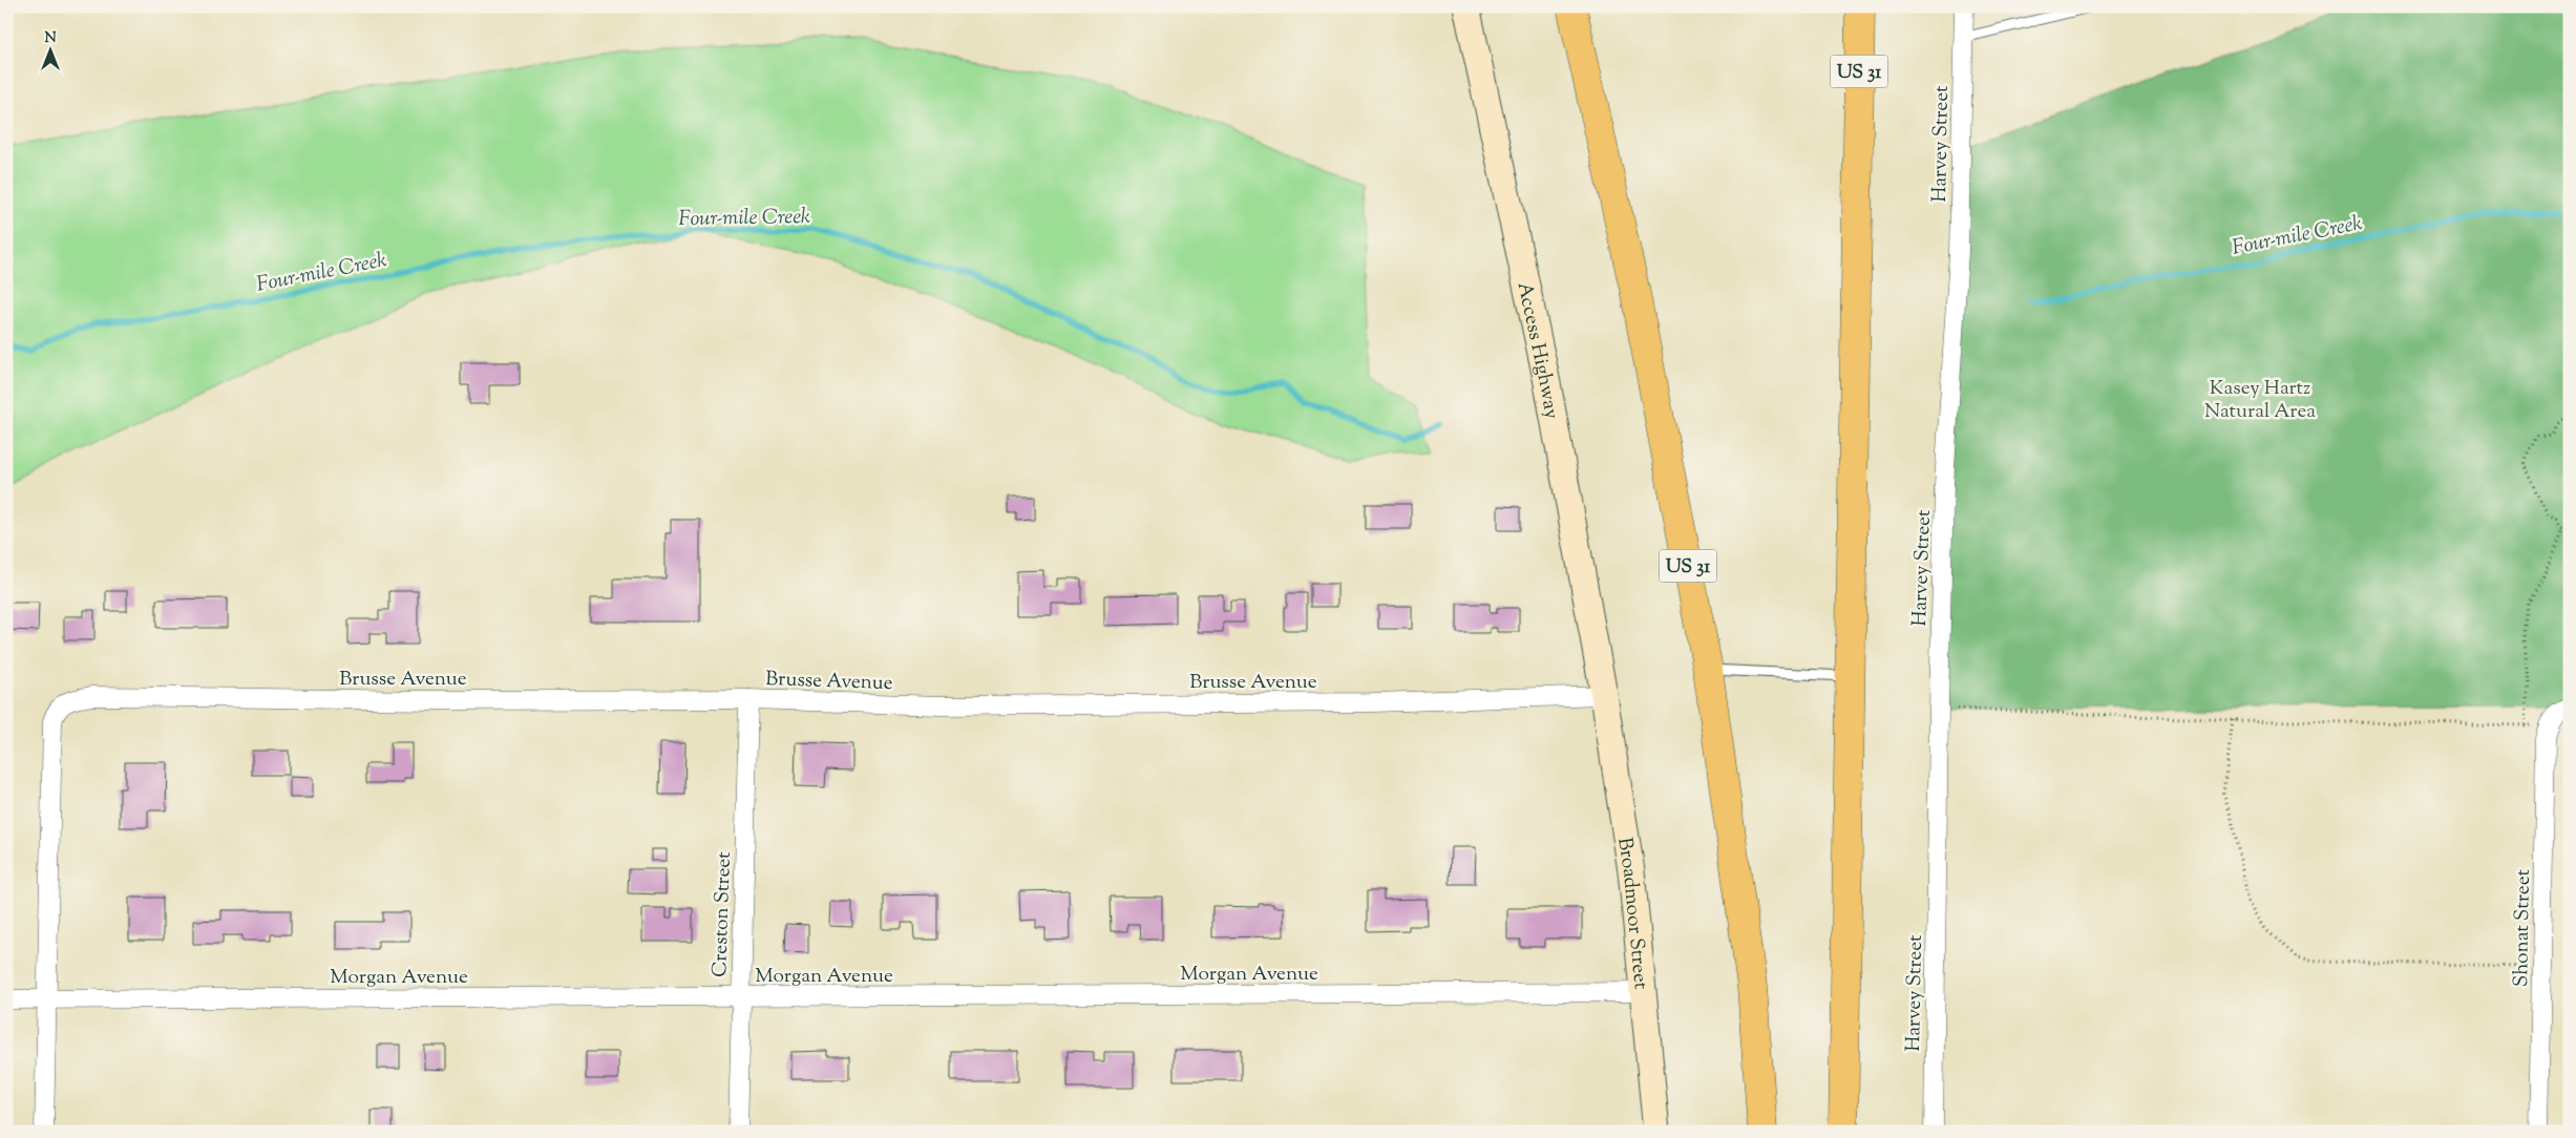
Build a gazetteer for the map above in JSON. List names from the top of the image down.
{
  "streets": {
    "highway": ["US 31"],
    "street": [
      "Harvey Street",
      "Access Highway",
      "Brusse Avenue",
      "Broadmoor Street",
      "Creston Street",
      "Shonat Street",
      "Morgan Avenue"
    ]
  },
  "crossings": [
    ["Access Highway", "Brusse Avenue"],
    ["Access Highway", "Broadmoor Street"],
    ["Brusse Avenue", "Broadmoor Street"],
    ["Brusse Avenue", "Creston Street"],
    ["Brusse Avenue", "Morgan Avenue"],
    ["Broadmoor Street", "Morgan Avenue"],
    ["Creston Street", "Morgan Avenue"]
  ],
  "water": ["Four-mile Creek"],
  "parks": ["Kasey Hartz Natural Area"],
  "north": "top"
}
